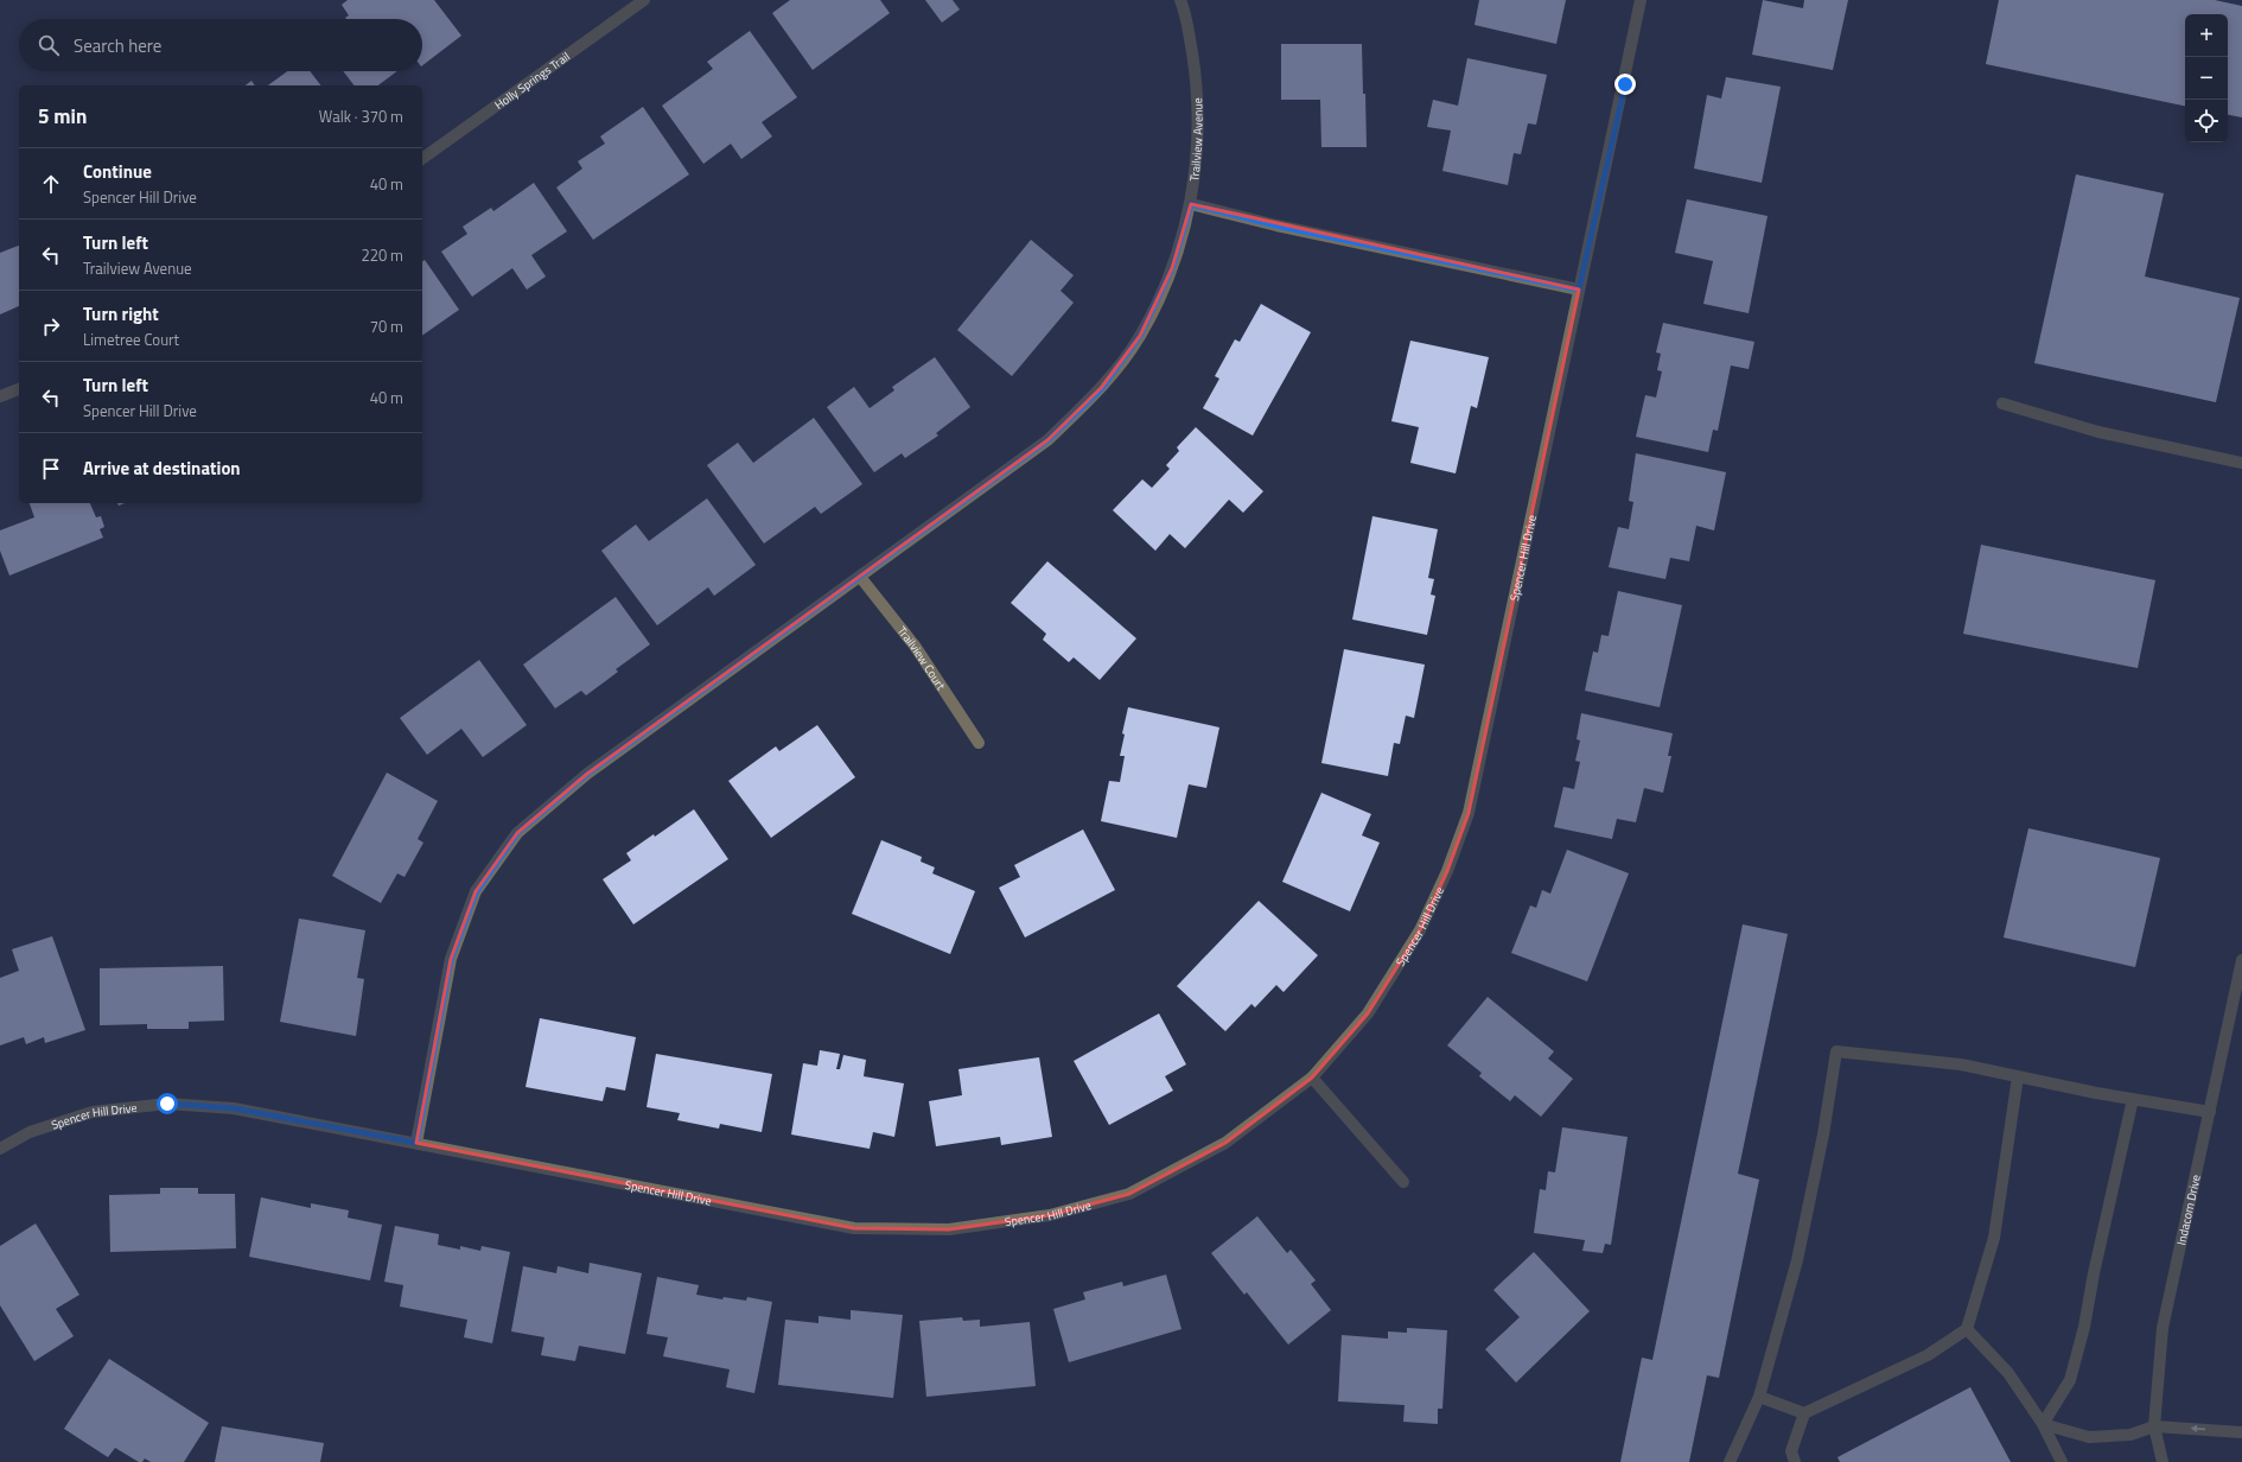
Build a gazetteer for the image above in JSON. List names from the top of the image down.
{
  "streets": {
    "street": [
      "Holly Springs Trail",
      "Trailview Avenue",
      "Spencer Hill Drive",
      "Trailview Court",
      "Indacom Drive"
    ]
  },
  "crossings": [
    ["Trailview Avenue", "Spencer Hill Drive"],
    ["Trailview Avenue", "Trailview Court"]
  ],
  "page": {
    "map_buttons": ["+", "−"],
    "search": "Search here",
    "heading": ["5 min", "Walk · 370 m"],
    "list": [
      ["Continue", "Spencer Hill Drive", "40 m"],
      ["Turn left", "Trailview Avenue", "220 m"],
      ["Turn right", "Limetree Court", "70 m"],
      ["Turn left", "Spencer Hill Drive", "40 m"],
      "Arrive at destination"
    ]
  }
}
